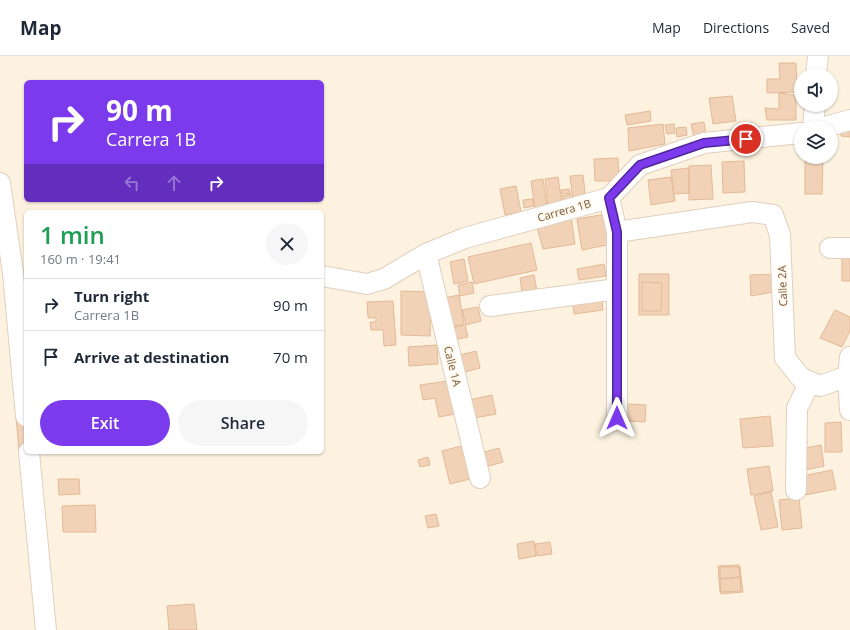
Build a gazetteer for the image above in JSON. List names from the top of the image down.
{
  "streets": {
    "street": ["Carrera 1B", "Calle 2A", "Calle 1A"]
  },
  "crossings": [
    ["Carrera 1B", "Calle 1A"]
  ],
  "page": {
    "header": "Map",
    "nav": ["Map", "Directions", "Saved"],
    "turn": ["90 m", "Carrera 1B"],
    "heading": ["1 min", "160 m · 19:41"],
    "list": [
      {
        "name": "Turn right",
        "note": "Carrera 1B",
        "value": "90 m"
      },
      {
        "name": "Arrive at destination",
        "value": "70 m"
      }
    ],
    "buttons": ["Exit", "Share"]
  }
}
